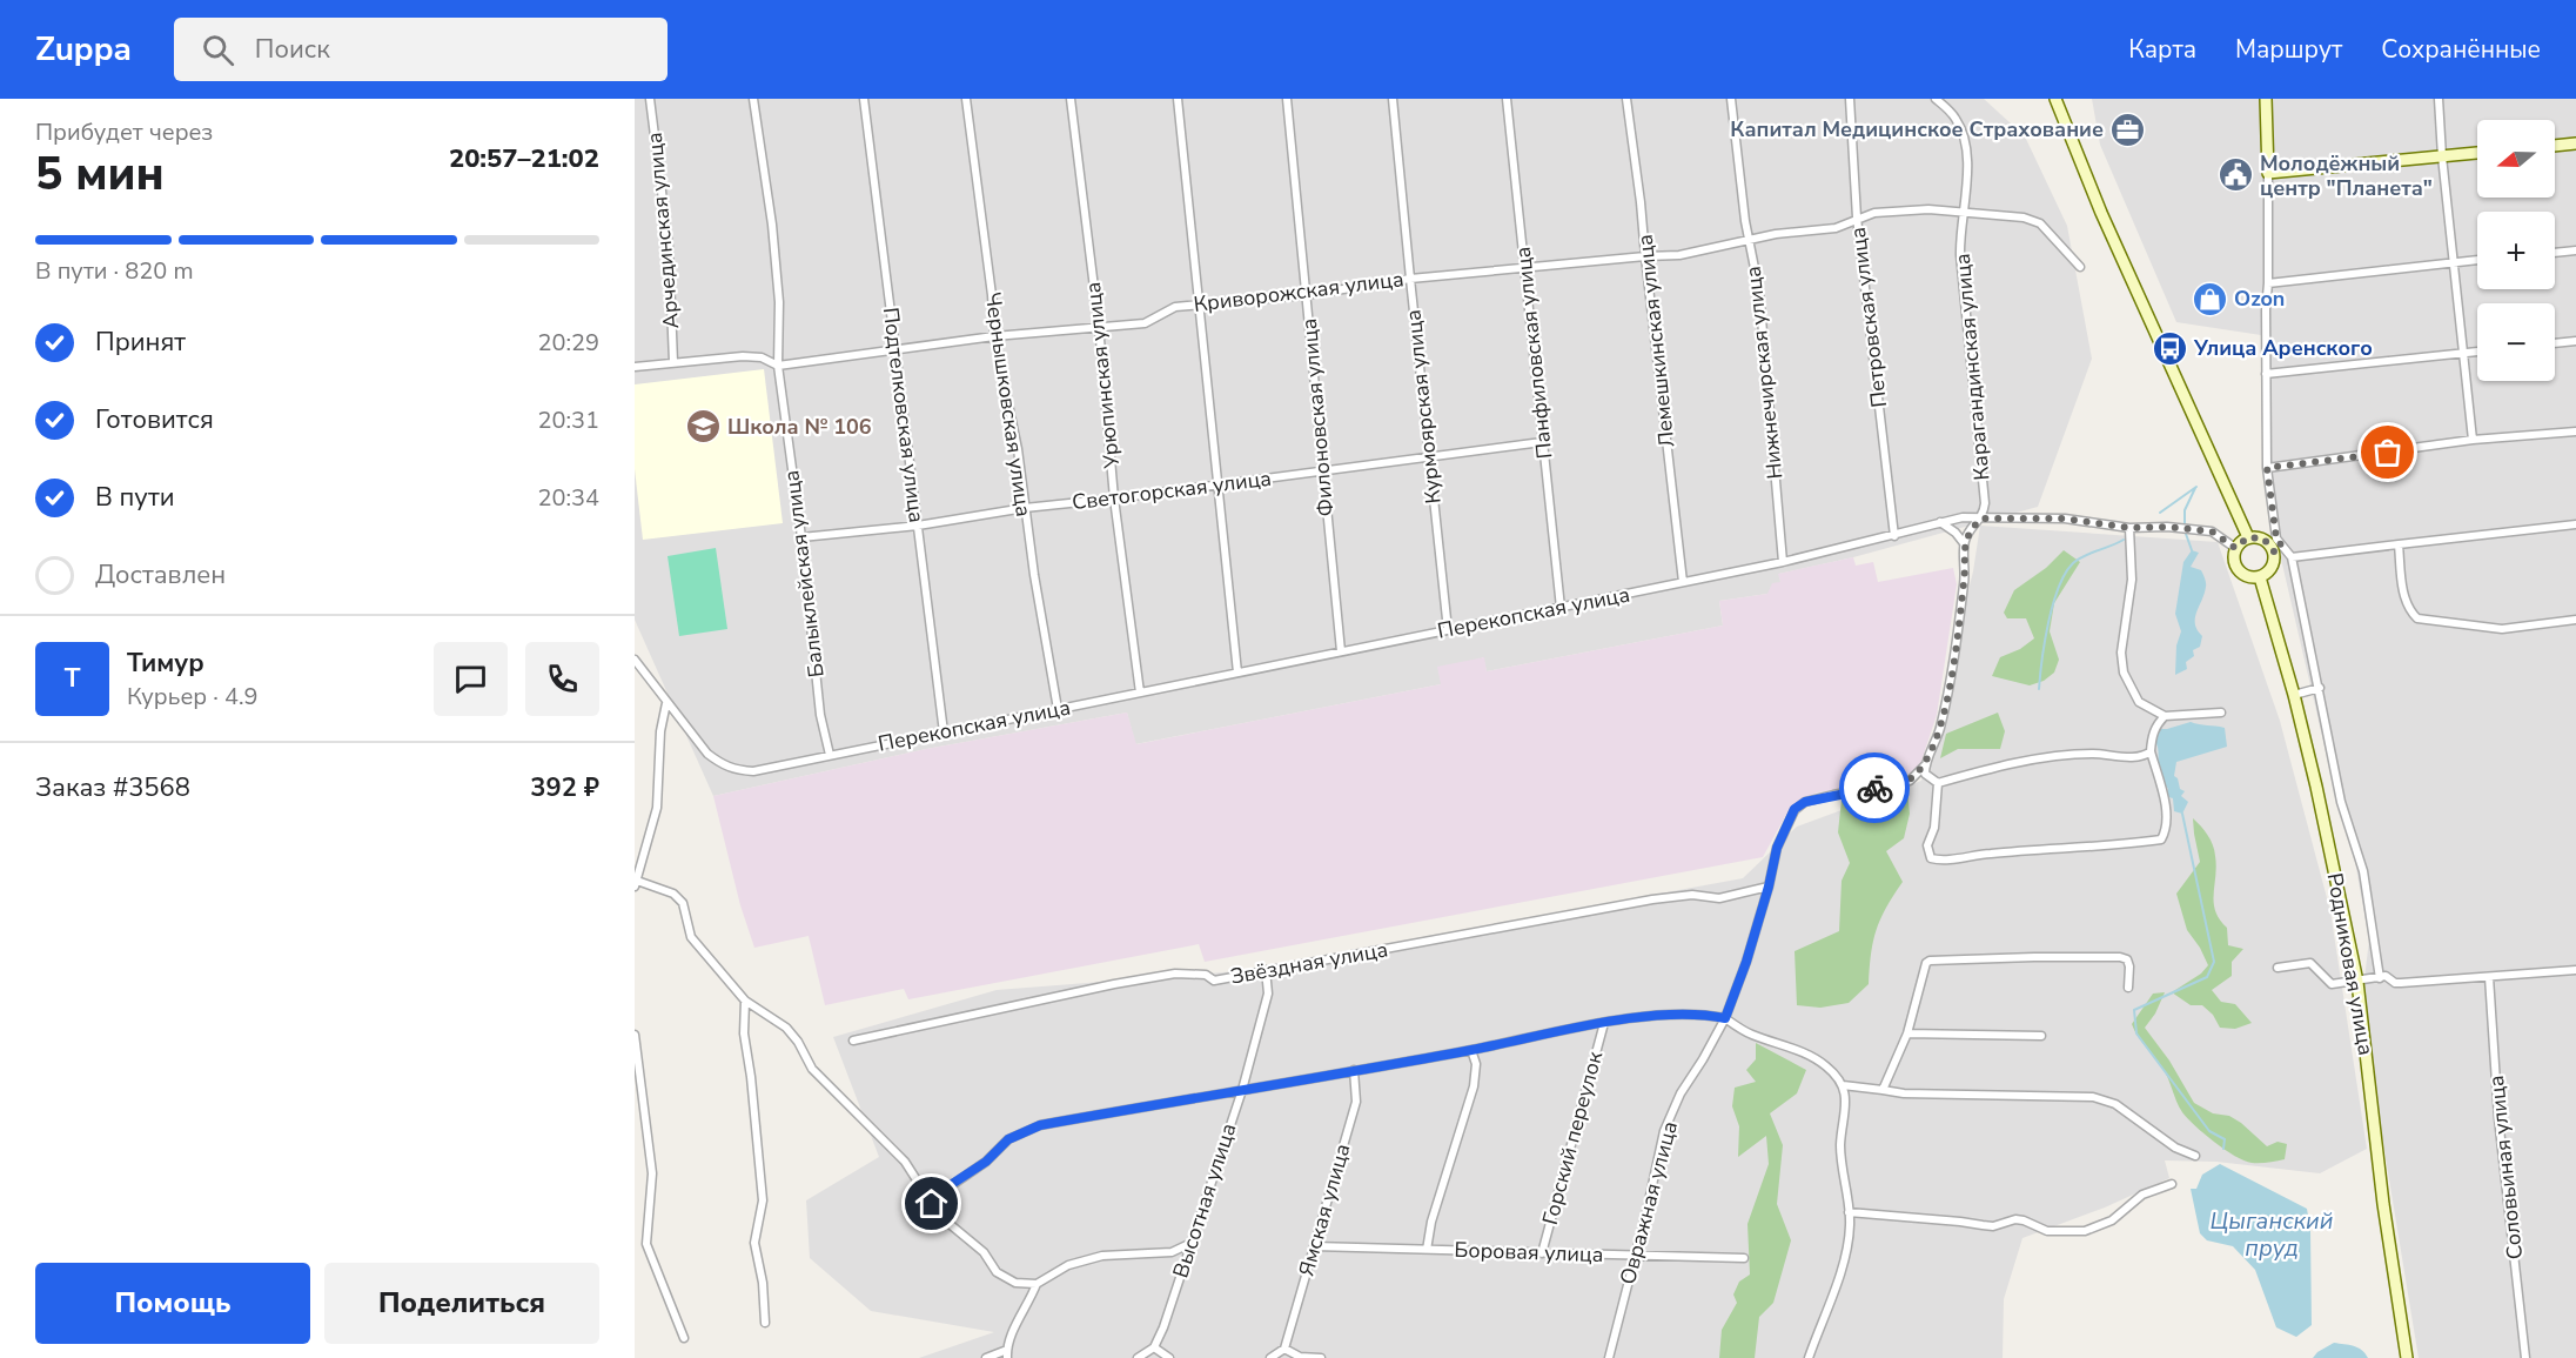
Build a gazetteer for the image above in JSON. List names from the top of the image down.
{
  "streets": {
    "main road": ["Родниковая улица"],
    "street": [
      "Арчединская улица",
      "Криворожская улица",
      "Петровская улица",
      "Лемешкинская улица",
      "Панфиловская улица",
      "Карагандинская улица",
      "Нижнечирская улица",
      "Урюпинская улица",
      "Чернышковская улица",
      "Курмоярская улица",
      "Подтелковская улица",
      "Филоновская улица",
      "Светогорская улица",
      "Балыклейская улица",
      "Перекопская улица",
      "Звёздная улица",
      "Горский переулок",
      "Соловьиная улица",
      "Высотная улица",
      "Овражная улица",
      "Ямская улица",
      "Боровая улица"
    ]
  },
  "crossings": [
    ["Арчединская улица", "Криворожская улица"],
    ["Криворожская улица", "Петровская улица"],
    ["Криворожская улица", "Лемешкинская улица"],
    ["Криворожская улица", "Панфиловская улица"],
    ["Криворожская улица", "Карагандинская улица"],
    ["Криворожская улица", "Нижнечирская улица"],
    ["Криворожская улица", "Урюпинская улица"],
    ["Криворожская улица", "Чернышковская улица"],
    ["Криворожская улица", "Курмоярская улица"],
    ["Криворожская улица", "Подтелковская улица"],
    ["Криворожская улица", "Филоновская улица"],
    ["Криворожская улица", "Балыклейская улица"],
    ["Петровская улица", "Перекопская улица"],
    ["Лемешкинская улица", "Перекопская улица"],
    ["Панфиловская улица", "Светогорская улица"],
    ["Панфиловская улица", "Перекопская улица"],
    ["Карагандинская улица", "Перекопская улица"],
    ["Нижнечирская улица", "Перекопская улица"],
    ["Урюпинская улица", "Светогорская улица"],
    ["Урюпинская улица", "Перекопская улица"],
    ["Чернышковская улица", "Светогорская улица"],
    ["Чернышковская улица", "Перекопская улица"],
    ["Курмоярская улица", "Светогорская улица"],
    ["Курмоярская улица", "Перекопская улица"],
    ["Подтелковская улица", "Светогорская улица"],
    ["Подтелковская улица", "Перекопская улица"],
    ["Филоновская улица", "Светогорская улица"],
    ["Филоновская улица", "Перекопская улица"],
    ["Светогорская улица", "Балыклейская улица"],
    ["Балыклейская улица", "Перекопская улица"],
    ["Перекопская улица", "Родниковая улица"],
    ["Звёздная улица", "Высотная улица"],
    ["Звёздная улица", "Овражная улица"],
    ["Горский переулок", "Боровая улица"],
    ["Овражная улица", "Боровая улица"],
    ["Ямская улица", "Боровая улица"]
  ],
  "water": ["Цыганский пруд"],
  "places": {
    "office": ["Капитал Медицинское Страхование"],
    "public building": ["Молодёжный центр \"Планета\""],
    "shop": ["Ozon"],
    "bus stop": ["Улица Аренского"],
    "school or university": ["Школа № 106"]
  },
  "north": "left",
  "page": {
    "header": "Zuppa",
    "search": "Поиск",
    "nav": ["Карта", "Маршрут", "Сохранённые"],
    "heading": ["5 мин", "Прибудет через", "20:57–21:02"],
    "panel": [
      "Тимур",
      "Курьер · 4.9",
      "Заказ #3568",
      "392 ₽"
    ],
    "map_buttons": ["+", "−"],
    "bar": "В пути · 820 m",
    "list": [
      ["Принят", "20:29"],
      ["Готовится", "20:31"],
      ["В пути", "20:34"],
      "Доставлен"
    ],
    "round": "Т",
    "buttons": ["Помощь", "Поделиться"]
  }
}
